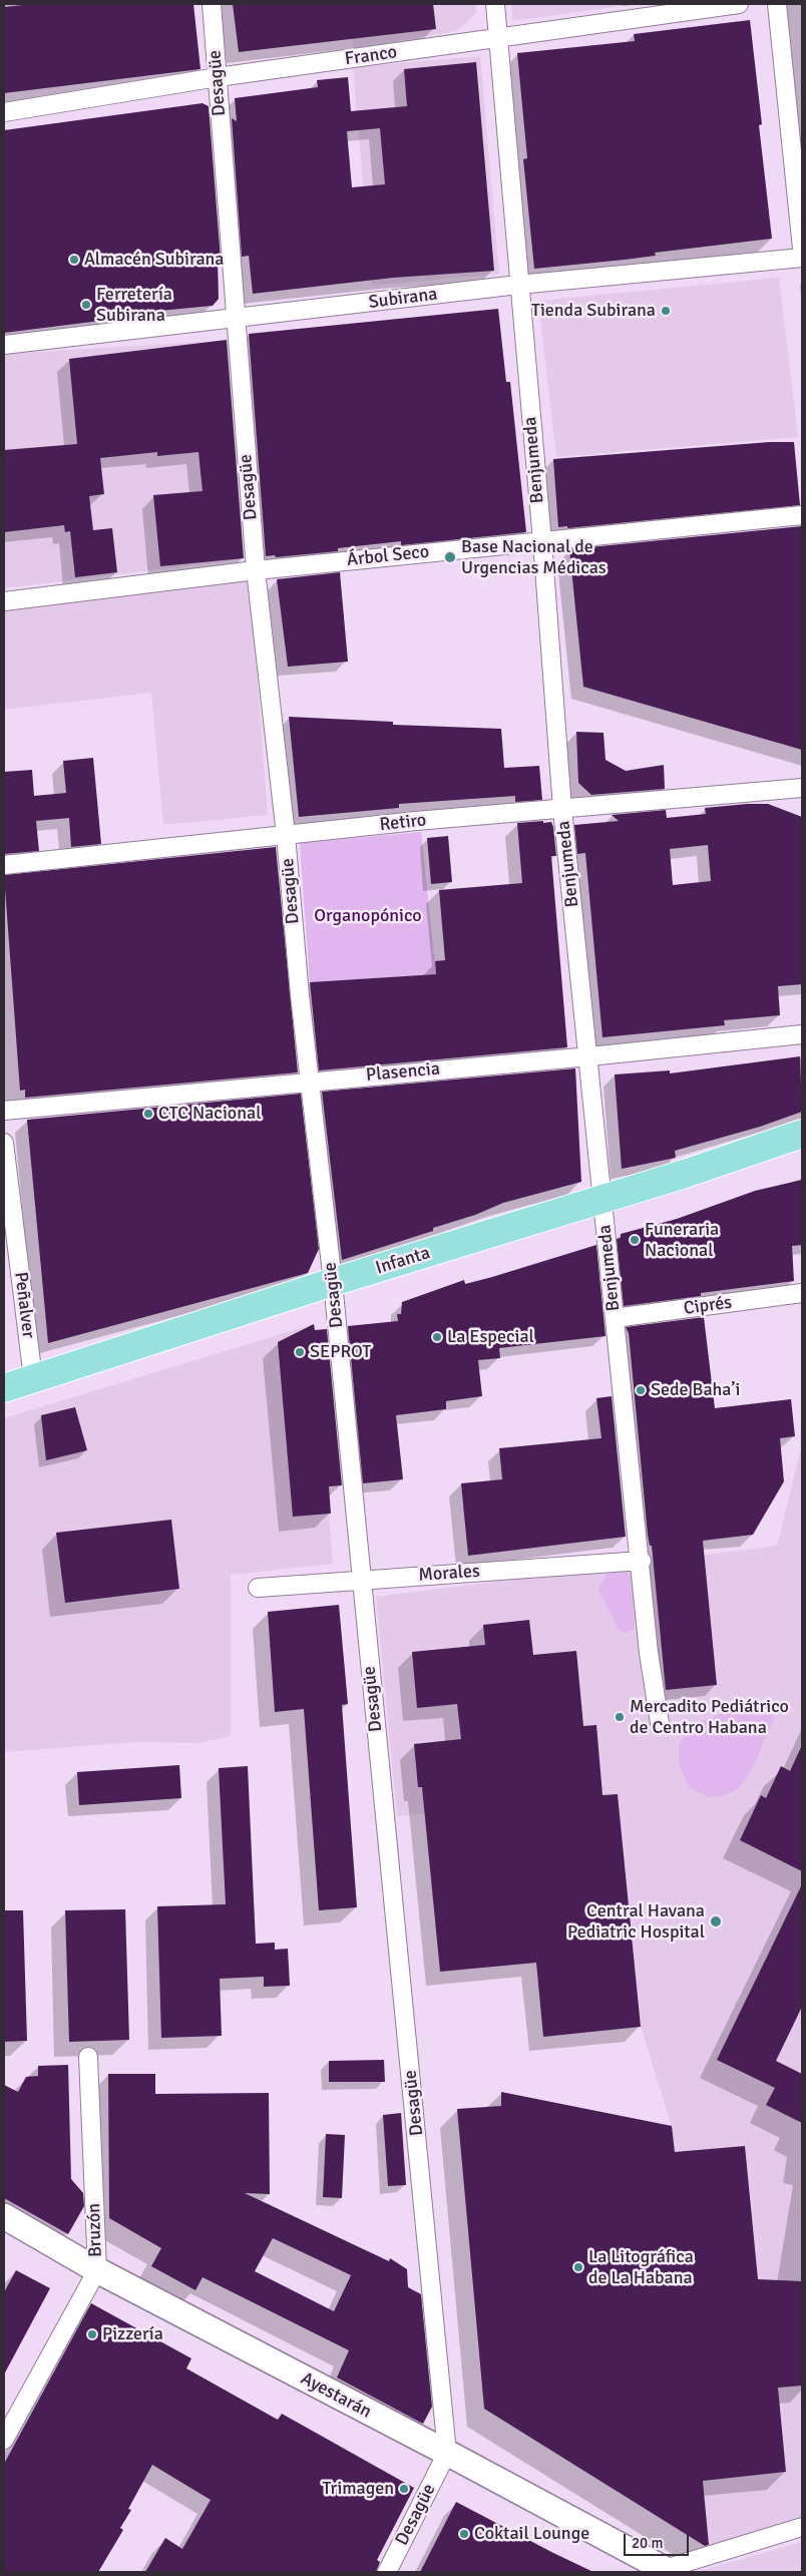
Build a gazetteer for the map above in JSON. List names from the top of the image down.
{
  "streets": {
    "main road": ["Infanta", "Ayestarán"],
    "street": [
      "Franco",
      "Desagüe",
      "Subirana",
      "Benjumeda",
      "Árbol Seco",
      "Retiro",
      "Plasencia",
      "Peñalver",
      "Ciprés",
      "Morales",
      "Bruzón"
    ]
  },
  "crossings": [
    ["Franco", "Desagüe"],
    ["Franco", "Benjumeda"],
    ["Desagüe", "Subirana"],
    ["Desagüe", "Árbol Seco"],
    ["Desagüe", "Retiro"],
    ["Desagüe", "Plasencia"],
    ["Desagüe", "Infanta"],
    ["Desagüe", "Morales"],
    ["Desagüe", "Ayestarán"],
    ["Subirana", "Benjumeda"],
    ["Benjumeda", "Árbol Seco"],
    ["Benjumeda", "Retiro"],
    ["Benjumeda", "Plasencia"],
    ["Benjumeda", "Infanta"],
    ["Benjumeda", "Ciprés"],
    ["Benjumeda", "Morales"],
    ["Infanta", "Peñalver"],
    ["Bruzón", "Ayestarán"]
  ],
  "parks": ["Organopónico"],
  "places": [
    "Almacén Subirana",
    "Ferretería Subirana",
    "Tienda Subirana",
    "Base Nacional de Urgencias Médicas",
    "CTC Nacional",
    "Funeraria Nacional",
    "La Especial",
    "SEPROT",
    "Sede Baha’i",
    "Mercadito Pediátrico de Centro Habana",
    "Central Havana Pediatric Hospital",
    "La Litográfica de La Habana",
    "Pizzería",
    "Trimagen",
    "Coktail Lounge"
  ],
  "scale_bar": "20 m"
}
